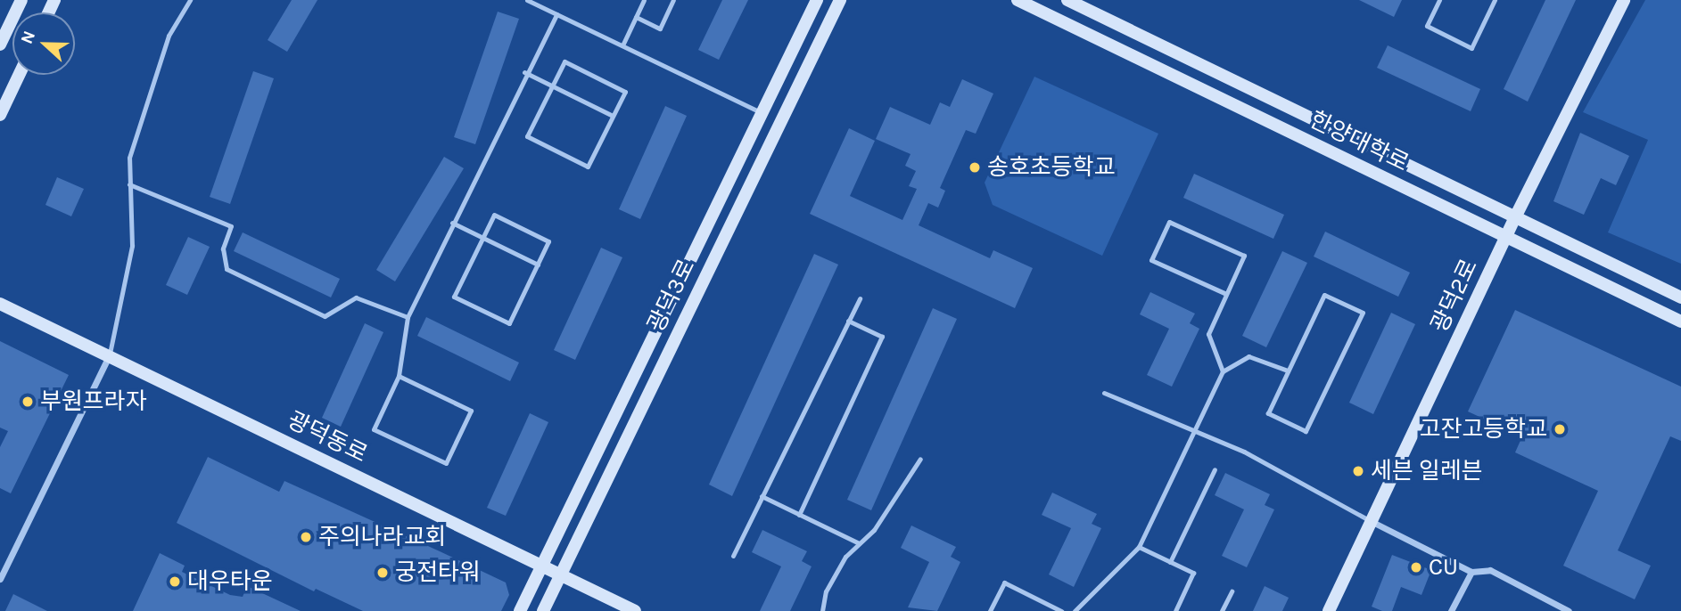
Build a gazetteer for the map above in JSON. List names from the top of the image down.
{
  "streets": {
    "street": [
      "한양대학로",
      "광덕3로",
      "광덕2로",
      "광덕동로"
    ]
  },
  "crossings": [
    ["한양대학로", "광덕2로"],
    ["광덕3로", "광덕동로"]
  ],
  "places": [
    "송호초등학교",
    "부원프라자",
    "고잔고등학교",
    "세븐 일레븐",
    "주의나라교회",
    "CU",
    "궁전타워",
    "대우타운"
  ],
  "north": "left"
}
